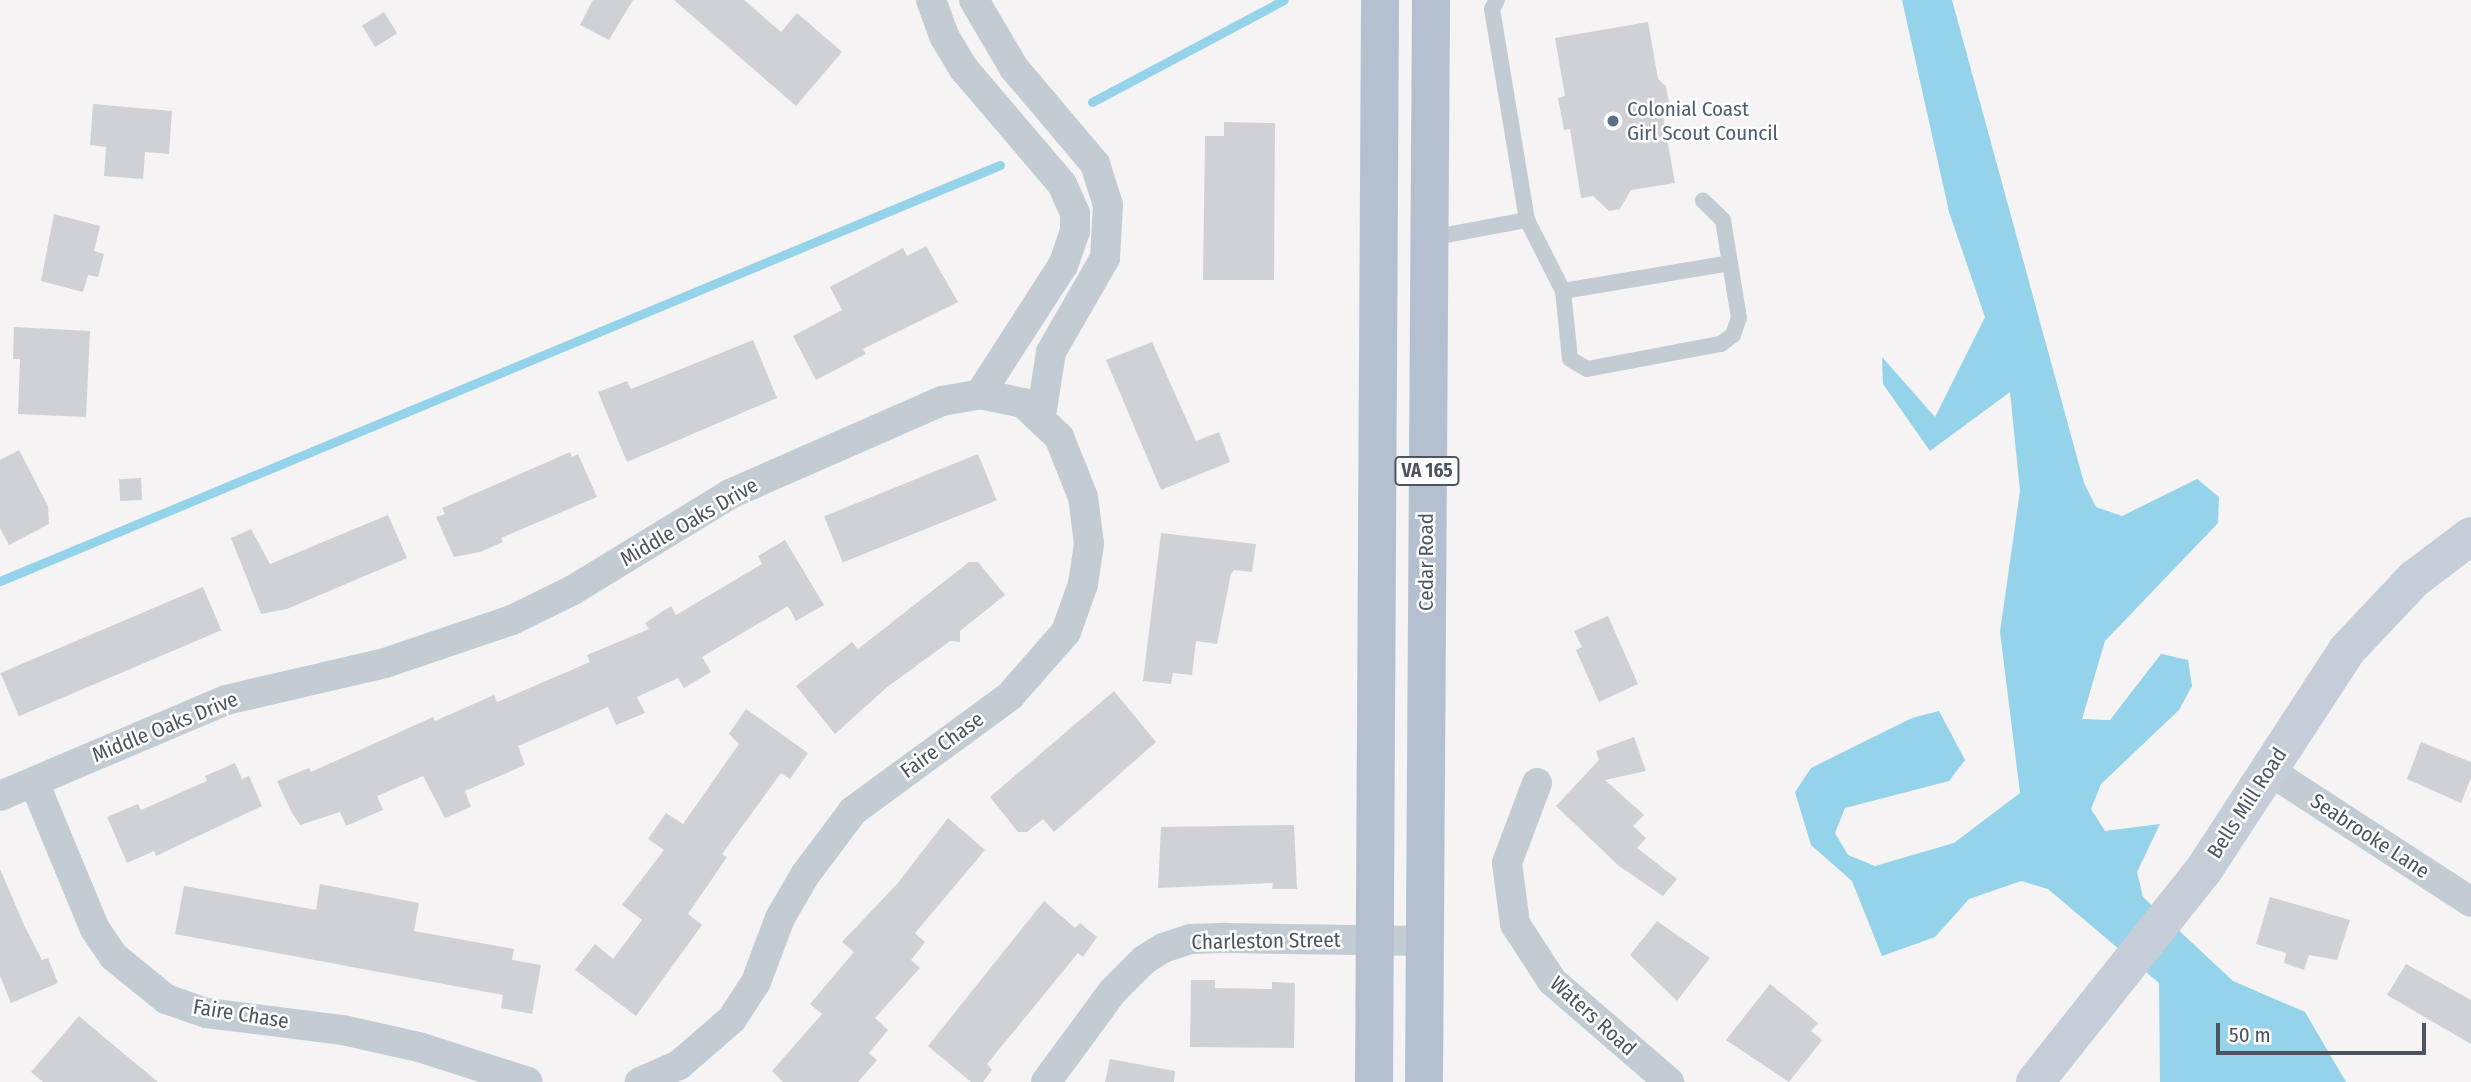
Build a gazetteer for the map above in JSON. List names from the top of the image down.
{
  "streets": {
    "main road": ["VA 165", "Cedar Road"],
    "street": [
      "Middle Oaks Drive",
      "Faire Chase",
      "Bells Mill Road",
      "Seabrooke Lane",
      "Charleston Street",
      "Waters Road"
    ]
  },
  "crossings": [
    ["VA 165", "Charleston Street"],
    ["Middle Oaks Drive", "Faire Chase"],
    ["Cedar Road", "Charleston Street"],
    ["Bells Mill Road", "Seabrooke Lane"]
  ],
  "places": ["Colonial Coast Girl Scout Council"],
  "scale_bar": "50 m"
}
